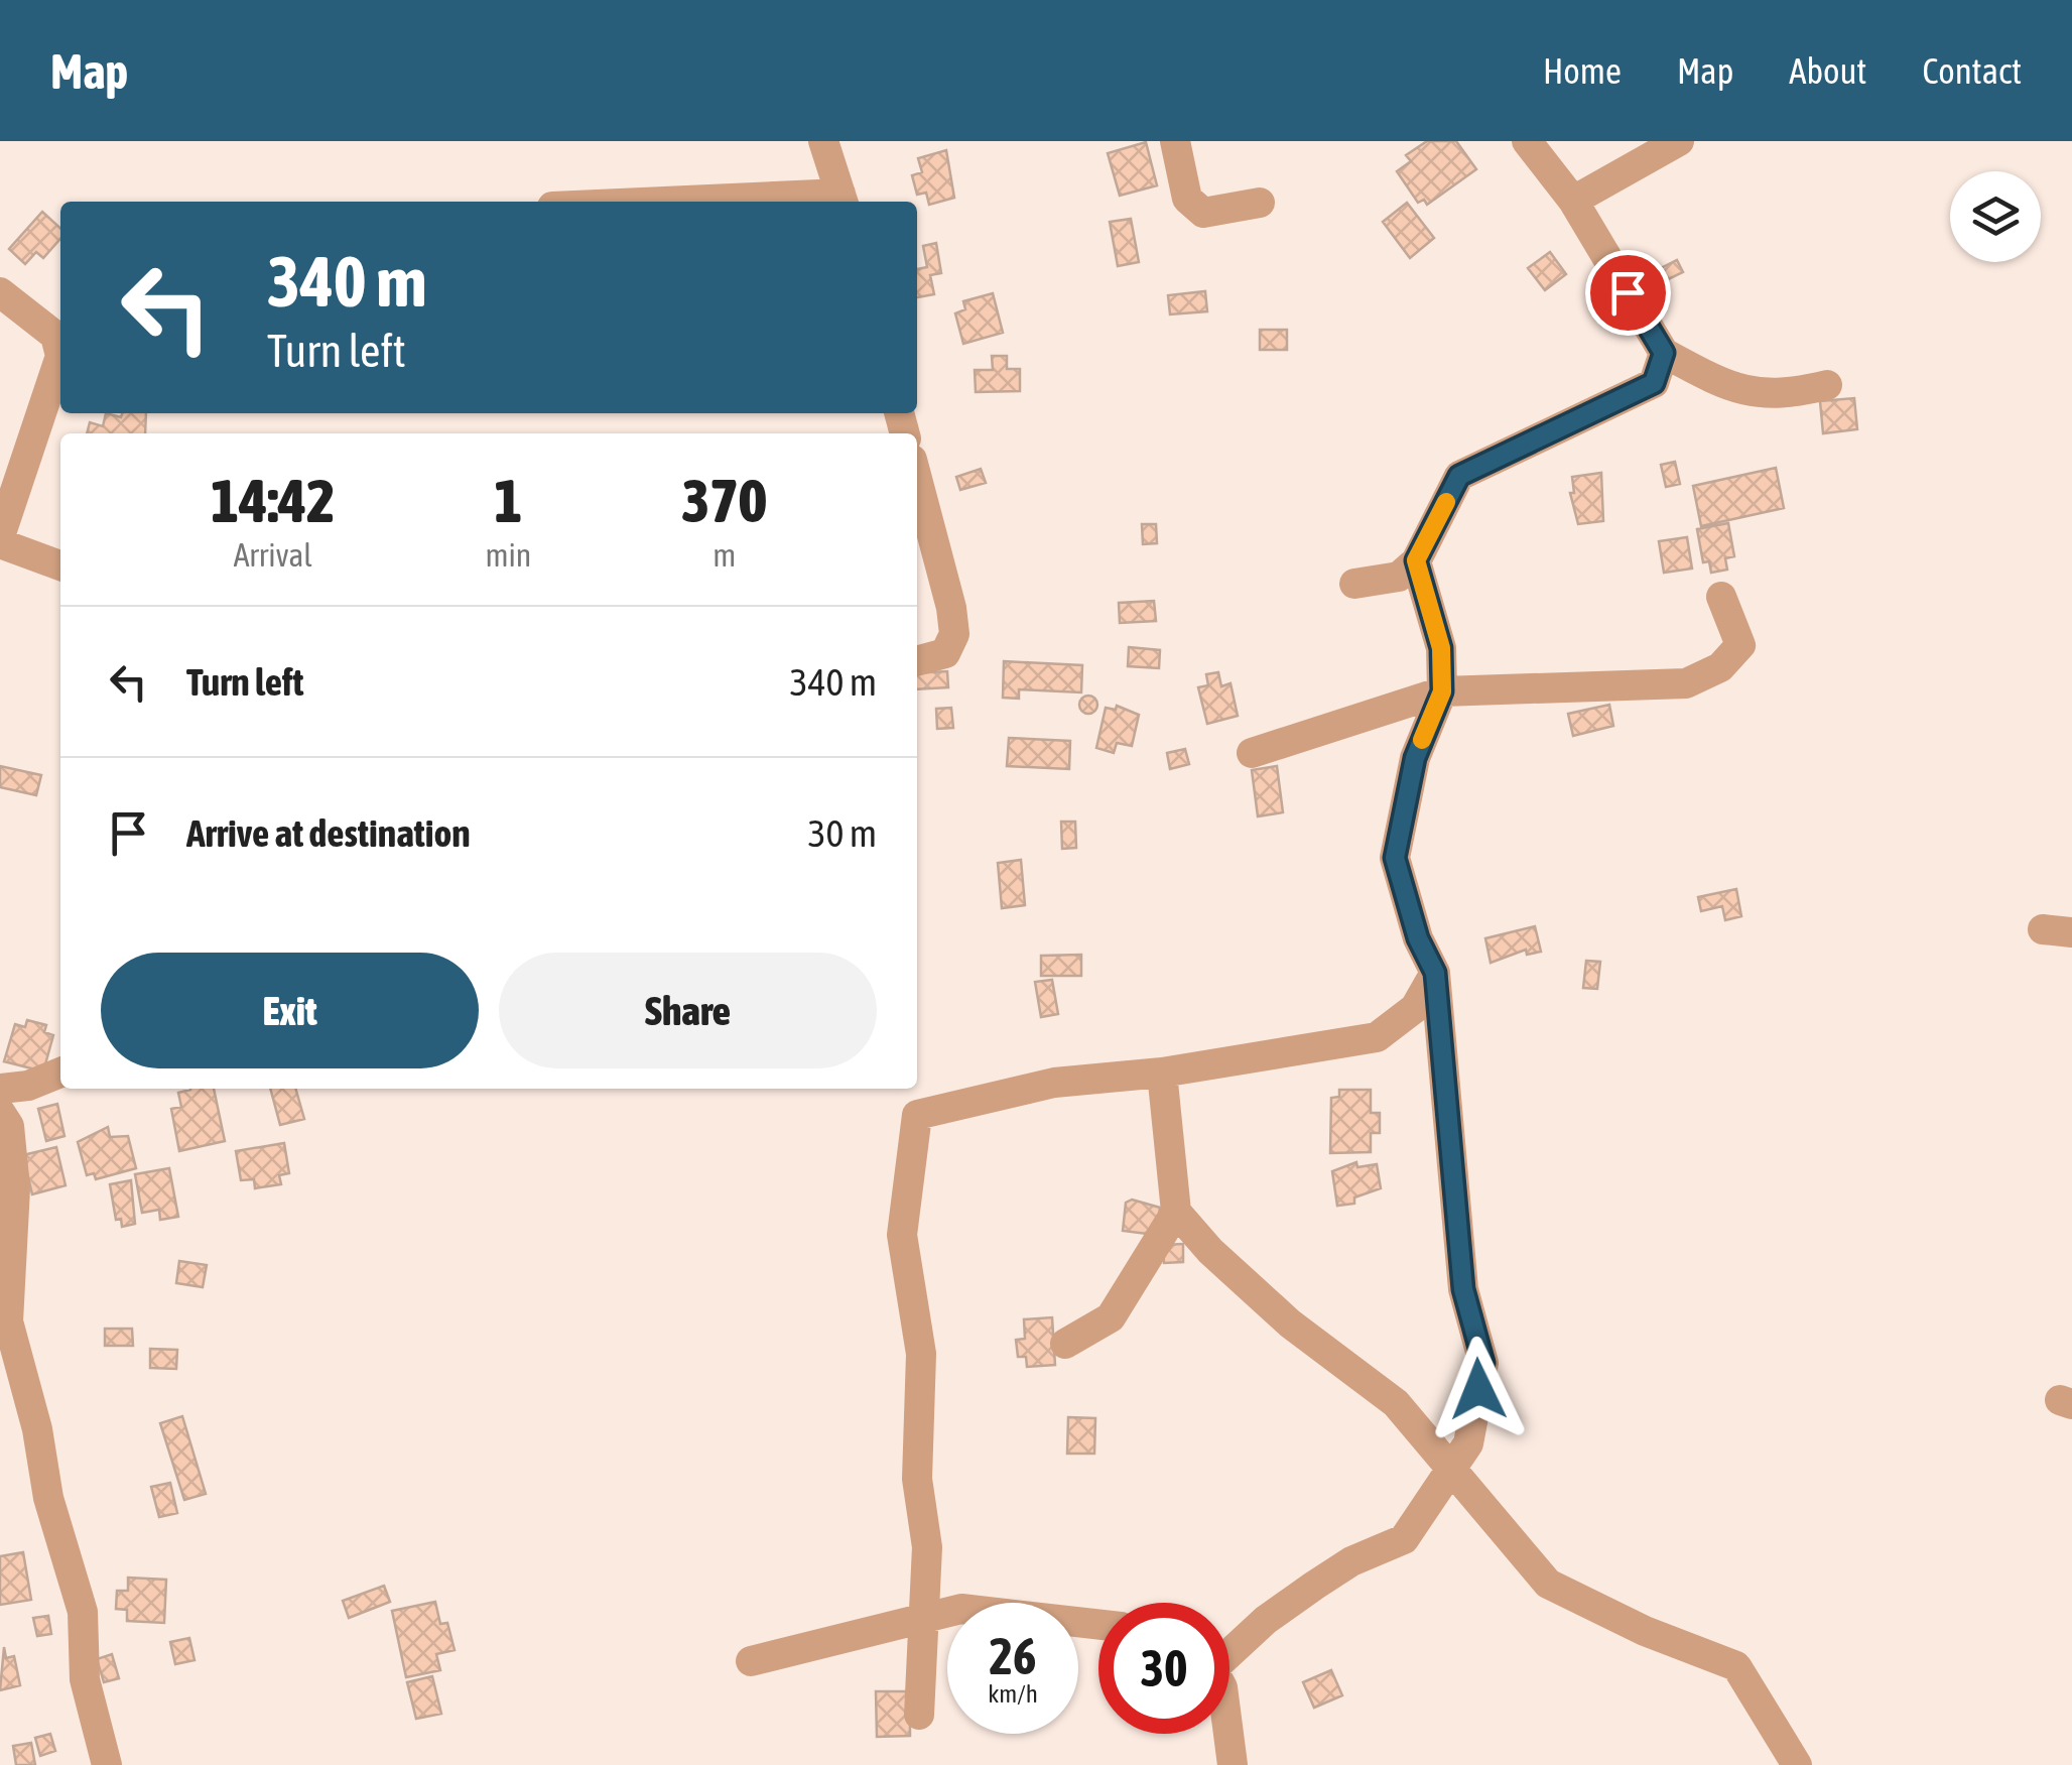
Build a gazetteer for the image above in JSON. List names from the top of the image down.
{
  "page": {
    "header": "Map",
    "nav": [
      "Home",
      "Map",
      "About",
      "Contact"
    ],
    "turn": ["340 m", "Turn left"],
    "eta": [
      "14:42",
      "Arrival",
      "1",
      "min",
      "370",
      "m"
    ],
    "list": [
      {
        "name": "Turn left",
        "value": "340 m"
      },
      {
        "name": "Arrive at destination",
        "value": "30 m"
      }
    ],
    "buttons": ["Exit", "Share"],
    "speed": "26 km/h",
    "limit": "30"
  }
}
